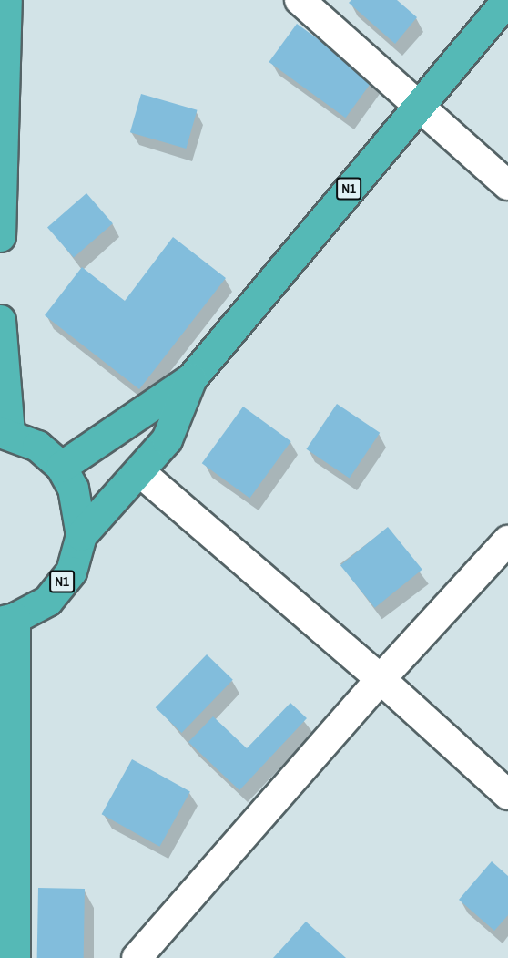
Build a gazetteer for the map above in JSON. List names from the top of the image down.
{
  "streets": {
    "highway": ["N1"]
  }
}
